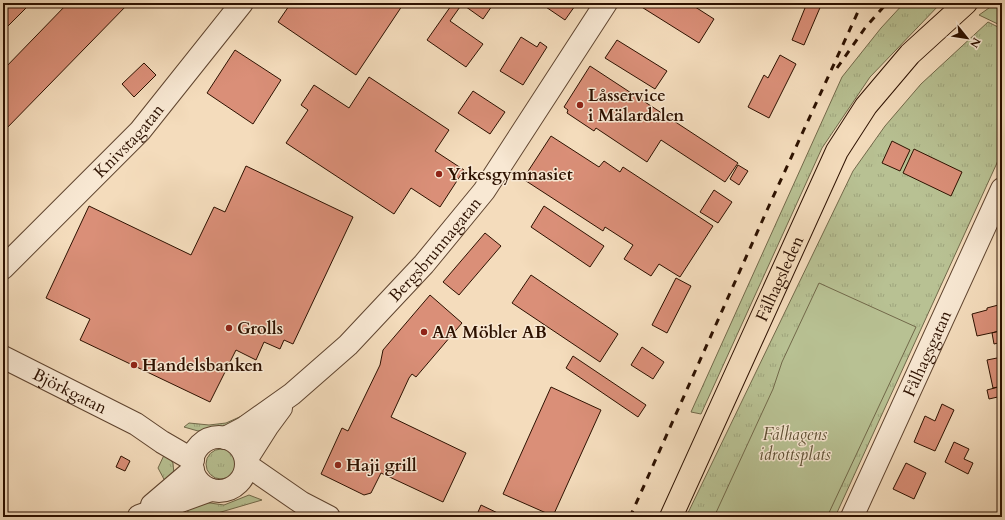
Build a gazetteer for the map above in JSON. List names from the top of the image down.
{
  "streets": {
    "main road": ["Fålhagsleden"],
    "street": [
      "Knivstagatan",
      "Bergsbrunnagatan",
      "Fålhagsgatan",
      "Björkgatan"
    ]
  },
  "crossings": [
    ["Bergsbrunnagatan", "Björkgatan"]
  ],
  "parks": ["Fålhagens idrottsplats"],
  "places": [
    "Låsservice i Mälardalen",
    "Yrkesgymnasiet",
    "Grolls",
    "AA Möbler AB",
    "Handelsbanken",
    "Haji grill"
  ],
  "north": "bottom right"
}
